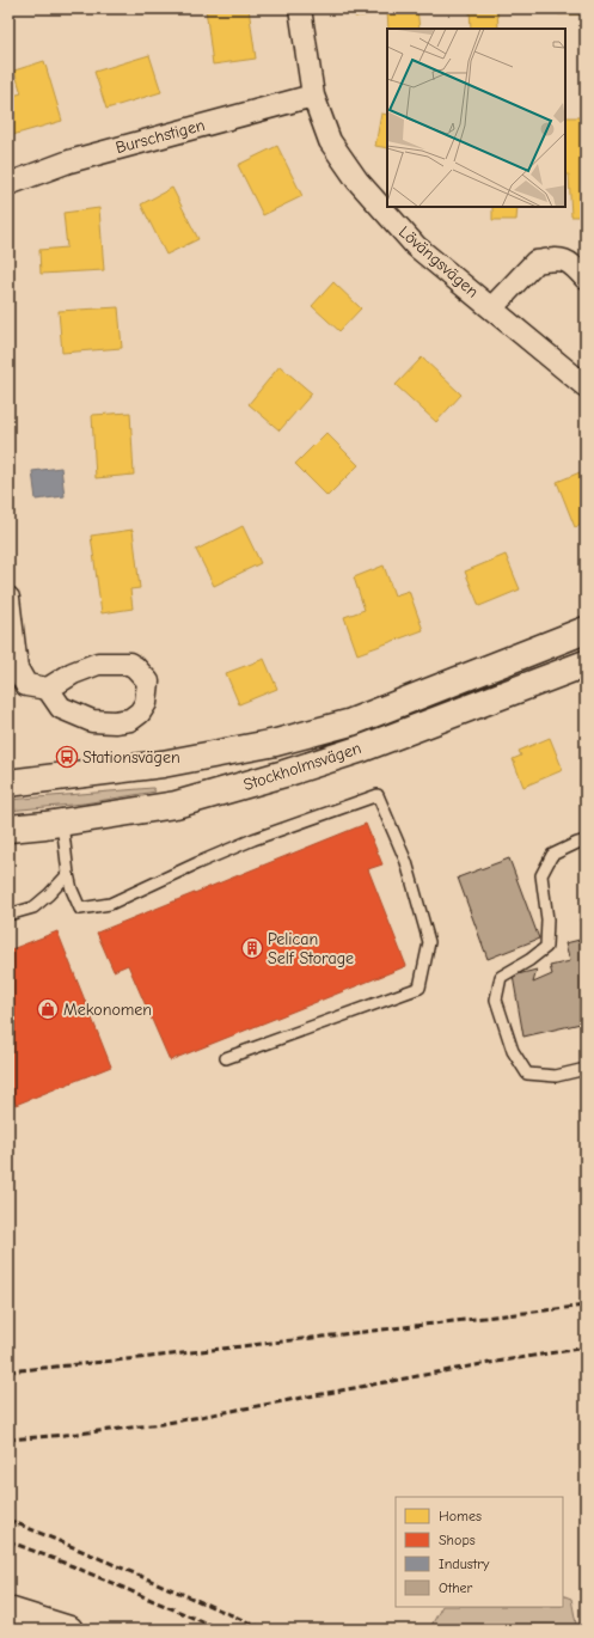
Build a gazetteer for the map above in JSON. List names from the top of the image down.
{
  "streets": {
    "main road": ["Stockholmsvägen"],
    "street": ["Burschstigen", "Lövängsvägen"]
  },
  "crossings": [
    ["Burschstigen", "Lövängsvägen"]
  ],
  "places": {
    "bus stop": ["Stationsvägen"],
    "building": ["Pelican Self Storage"],
    "shop": ["Mekonomen"]
  },
  "legend": [
    "Homes",
    "Shops",
    "Industry",
    "Other"
  ]
}
